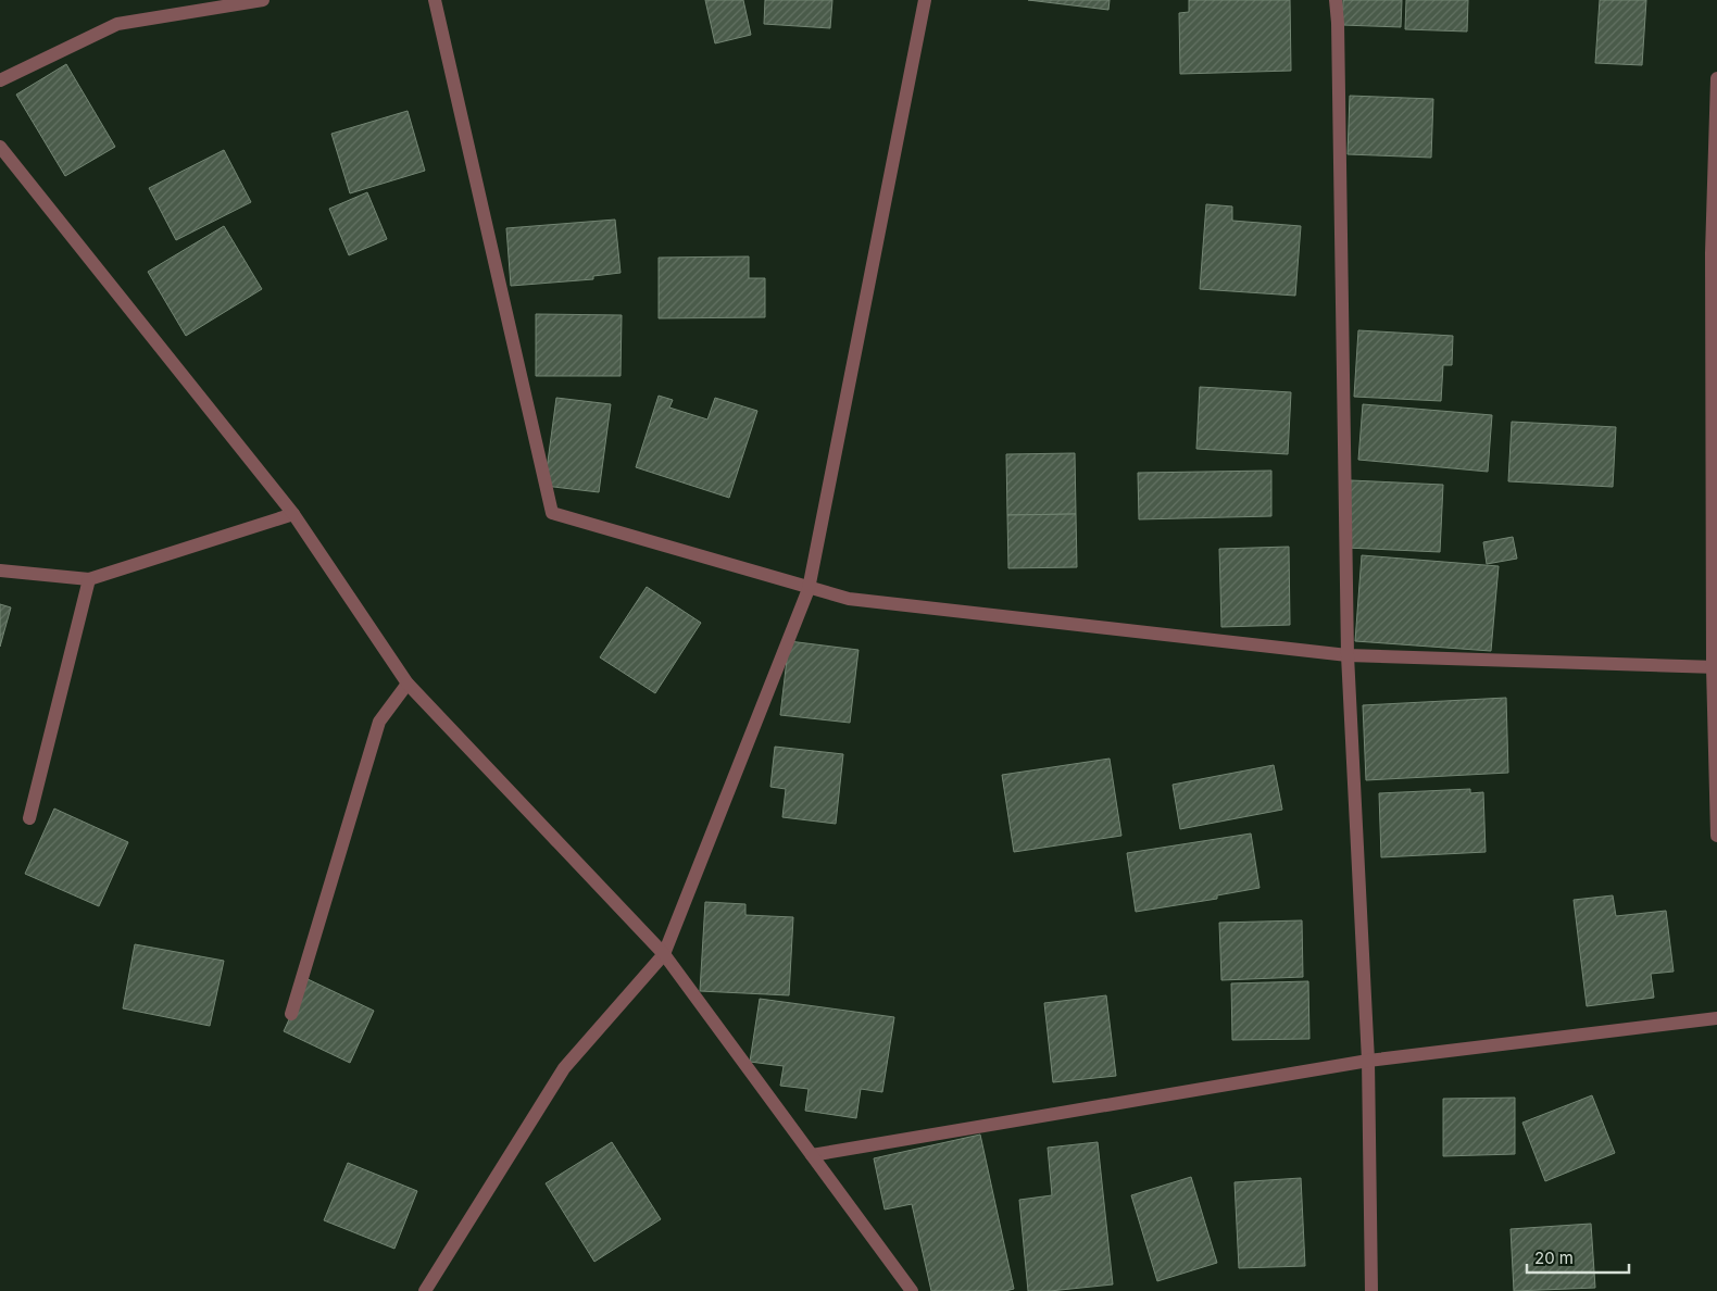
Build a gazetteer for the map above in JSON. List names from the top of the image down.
{
  "scale_bar": "20 m"
}
